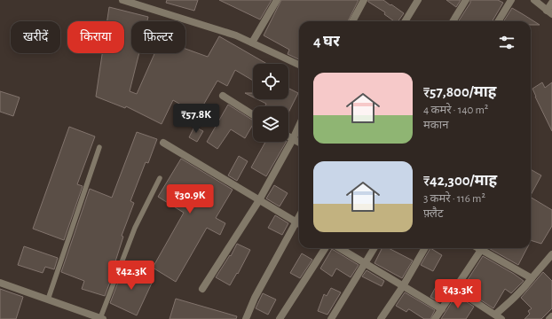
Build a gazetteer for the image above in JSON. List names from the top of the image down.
{
  "page": {
    "chip": ["खरीदें", "किराया", "फ़िल्टर"],
    "heading": "4 घर",
    "list": [
      {
        "name": "₹57,800/माह",
        "note": "4 कमरे · 140 m² · मकान"
      },
      {
        "name": "₹42,300/माह",
        "note": "3 कमरे · 116 m² · फ़्लैट"
      }
    ],
    "price": [
      "₹57.8K",
      "₹30.9K",
      "₹42.3K",
      "₹43.3K"
    ]
  }
}
